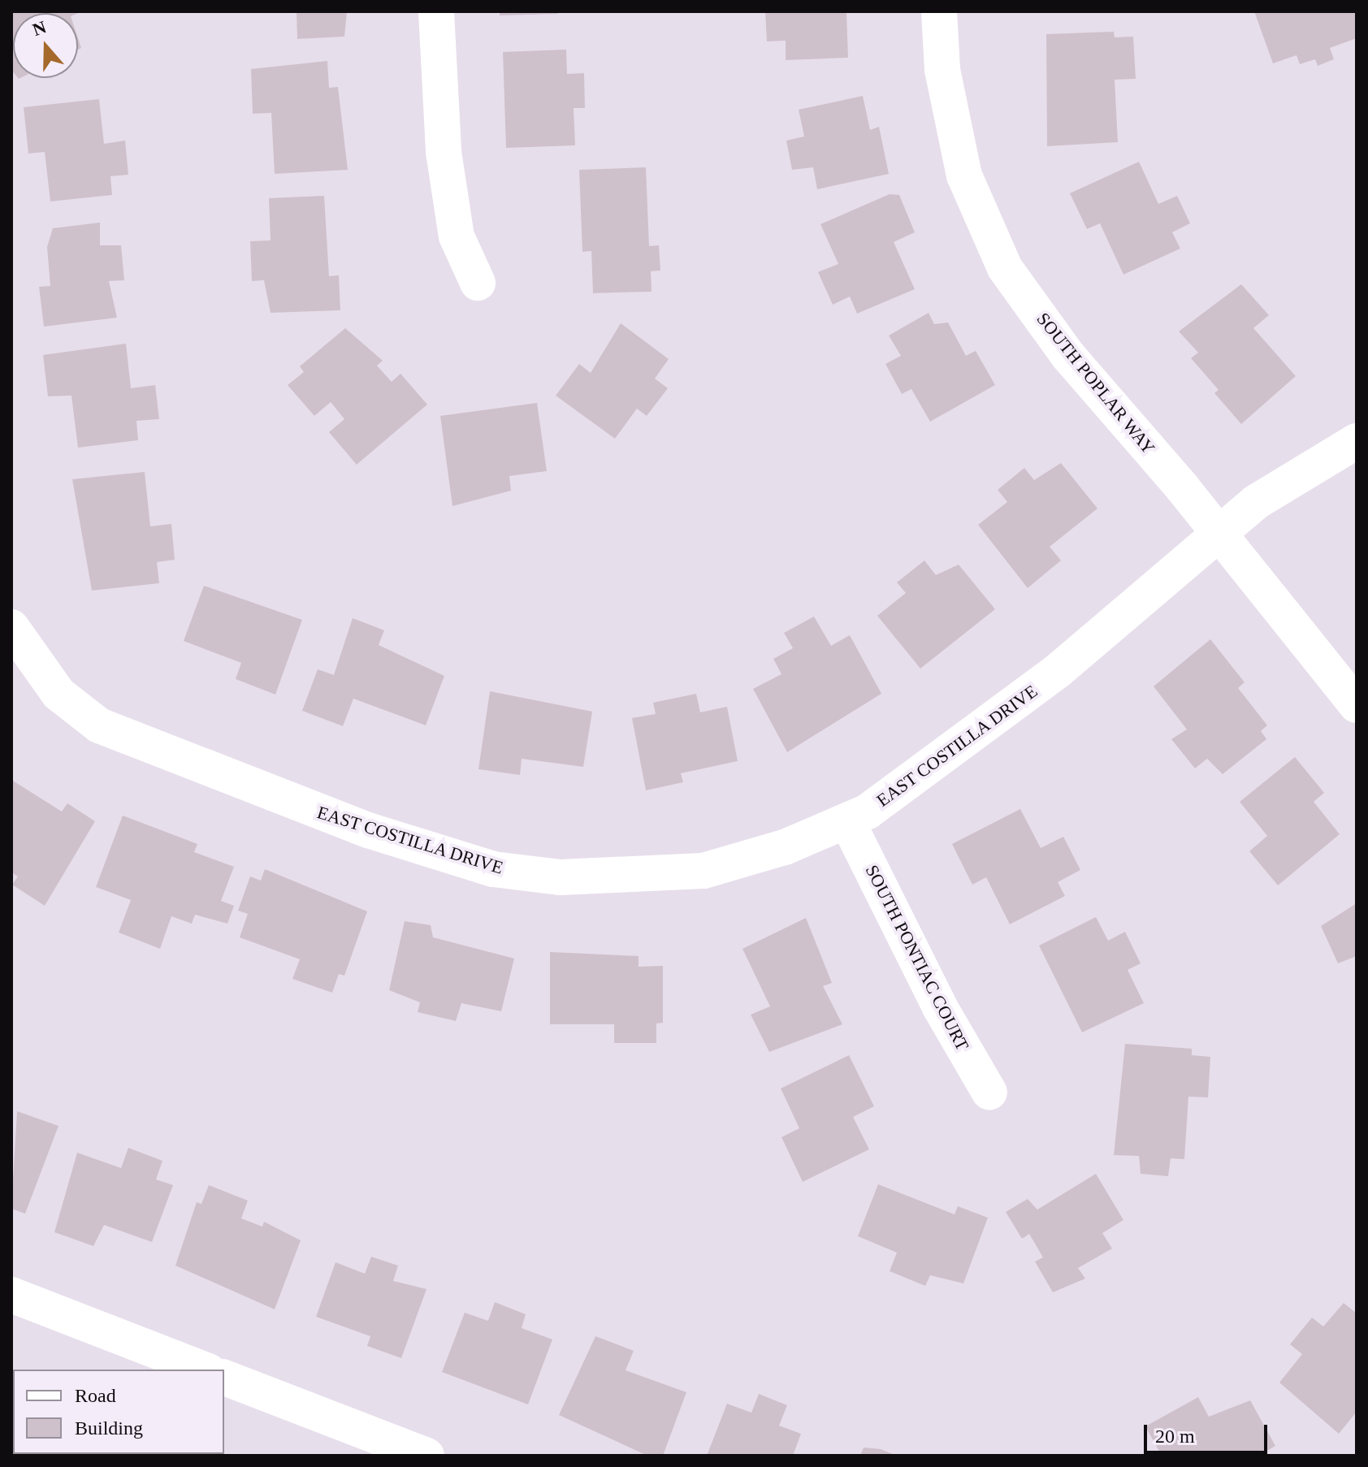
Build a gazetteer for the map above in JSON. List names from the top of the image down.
{
  "streets": {
    "street": ["SOUTH POPLAR WAY", "EAST COSTILLA DRIVE", "SOUTH PONTIAC COURT"]
  },
  "crossings": [
    ["SOUTH POPLAR WAY", "EAST COSTILLA DRIVE"],
    ["EAST COSTILLA DRIVE", "SOUTH PONTIAC COURT"]
  ],
  "legend": ["Road", "Building"],
  "scale_bar": "20 m",
  "north": "top"
}
